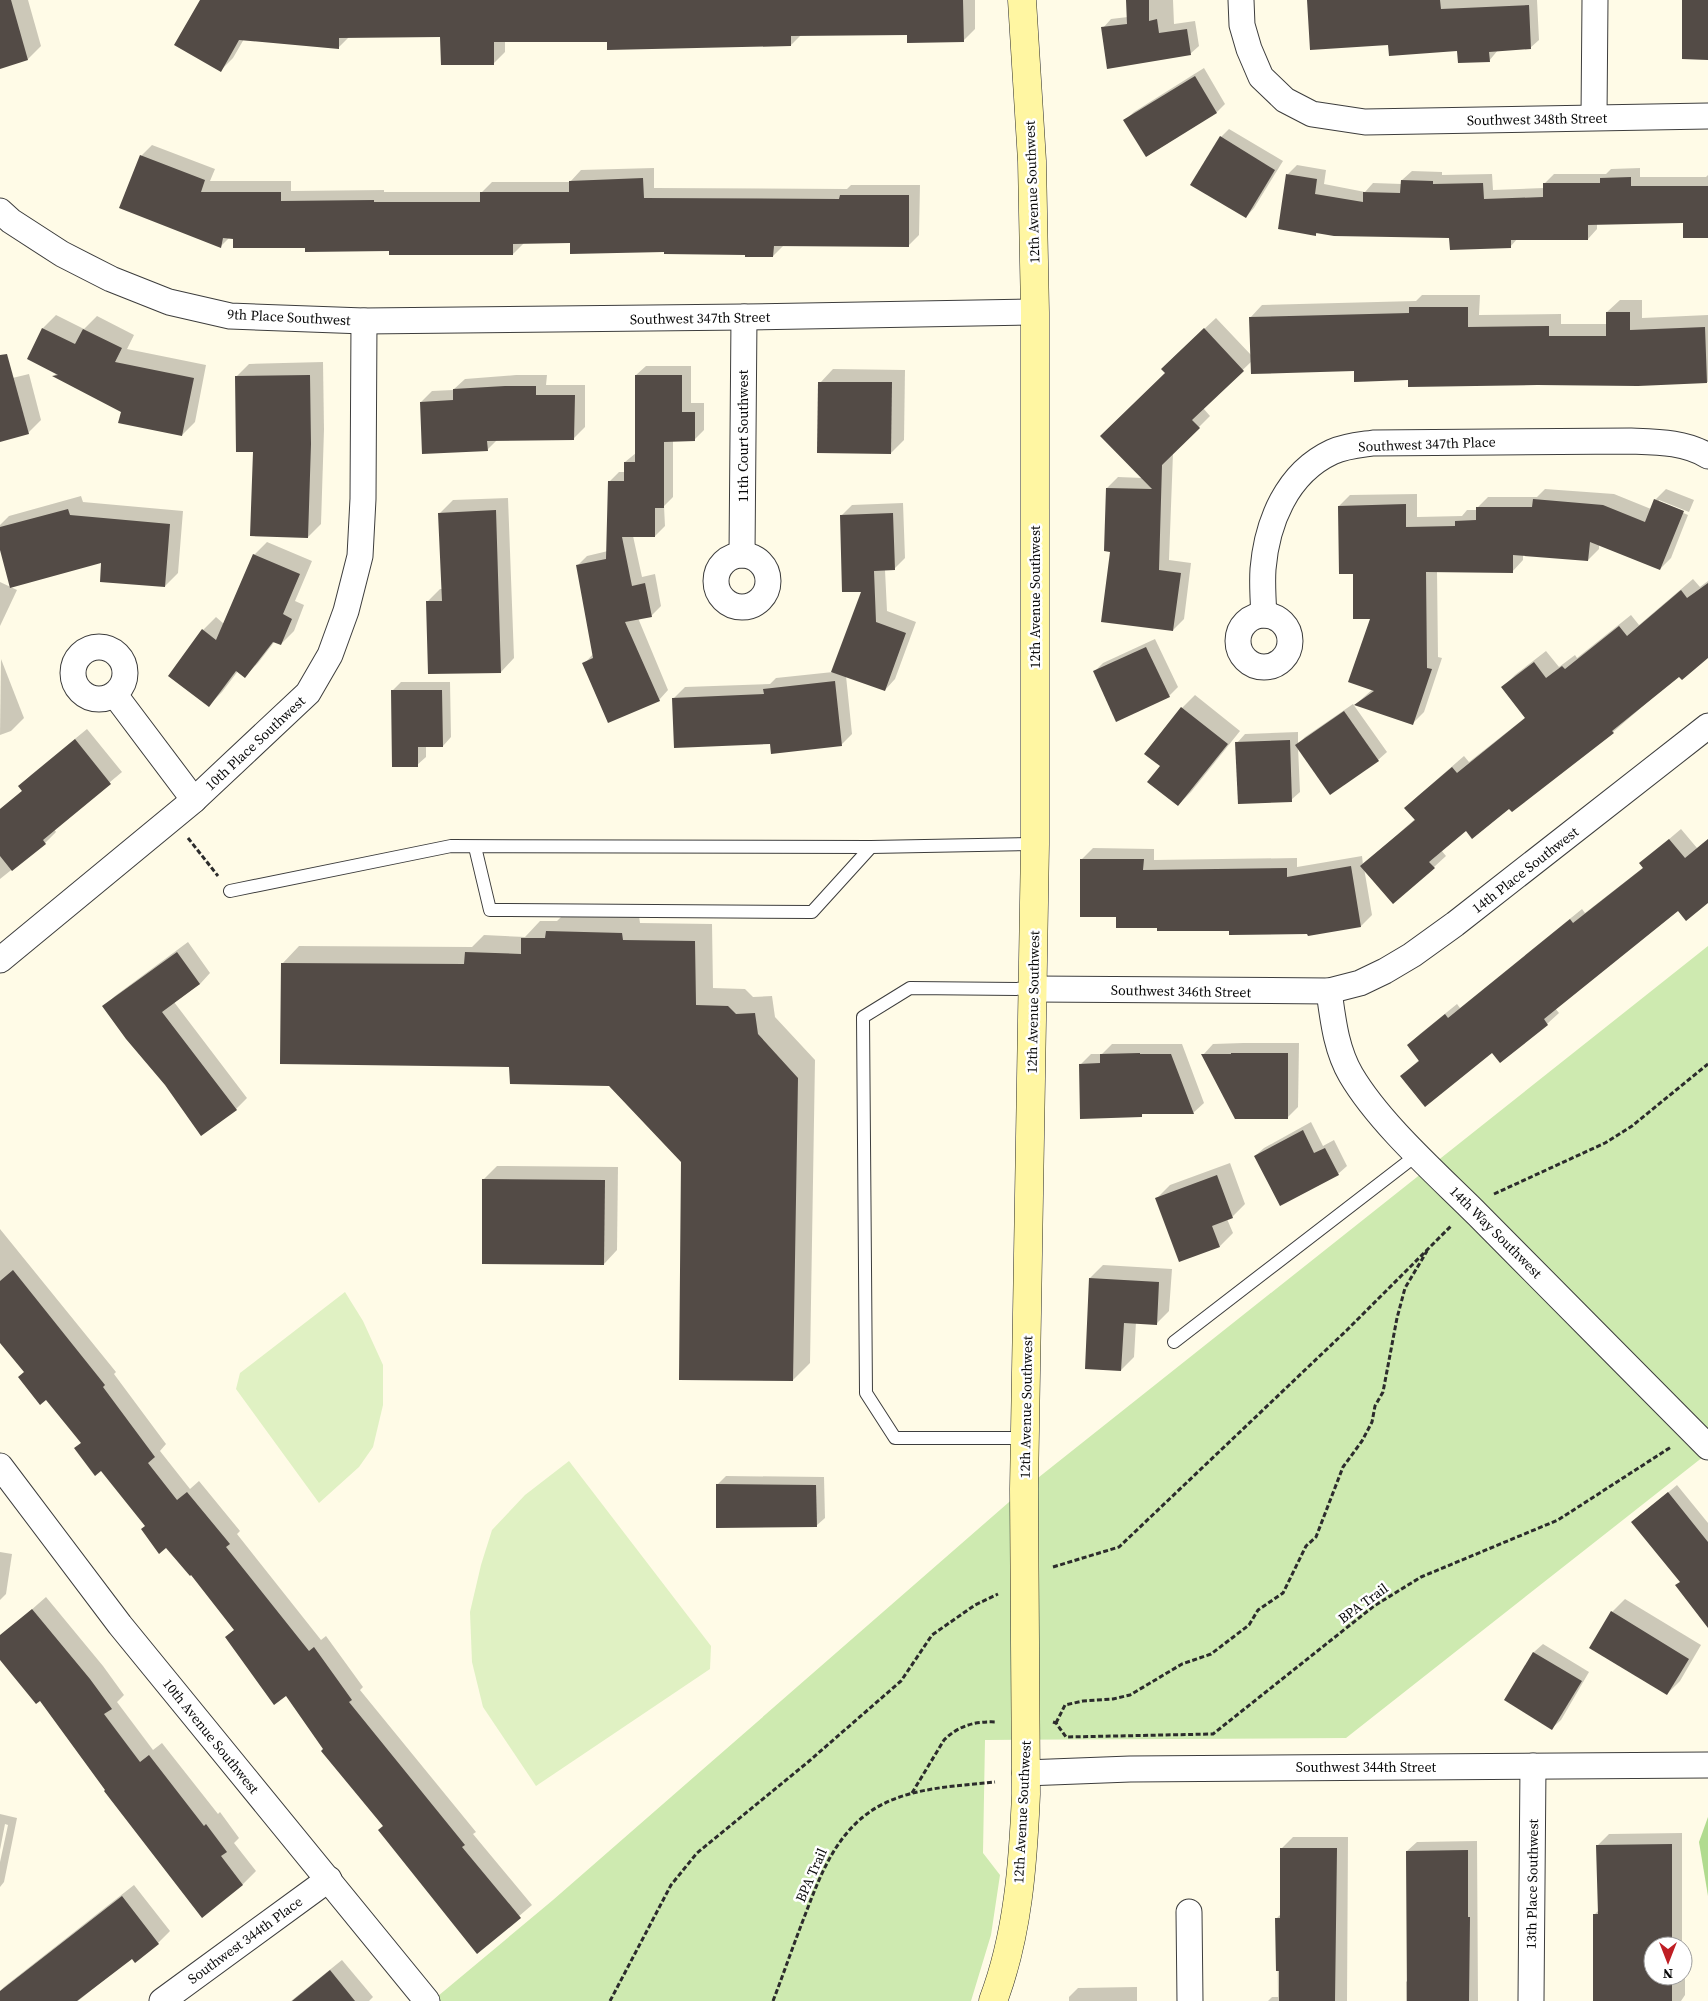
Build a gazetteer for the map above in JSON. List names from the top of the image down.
{
  "streets": {
    "street": [
      "Southwest 348th Street",
      "12th Avenue Southwest",
      "9th Place Southwest",
      "Southwest 347th Street",
      "11th Court Southwest",
      "Southwest 347th Place",
      "10th Place Southwest",
      "14th Place Southwest",
      "Southwest 346th Street",
      "14th Way Southwest",
      "10th Avenue Southwest",
      "Southwest 344th Street",
      "13th Place Southwest",
      "Southwest 344th Place"
    ],
    "path": ["BPA Trail"]
  },
  "crossings": [
    ["12th Avenue Southwest", "Southwest 347th Street"],
    ["12th Avenue Southwest", "Southwest 346th Street"],
    ["12th Avenue Southwest", "Southwest 344th Street"],
    ["9th Place Southwest", "Southwest 347th Street"],
    ["9th Place Southwest", "10th Place Southwest"],
    ["Southwest 347th Street", "11th Court Southwest"],
    ["Southwest 347th Street", "10th Place Southwest"],
    ["14th Place Southwest", "Southwest 346th Street"],
    ["14th Place Southwest", "14th Way Southwest"],
    ["Southwest 346th Street", "14th Way Southwest"],
    ["14th Way Southwest", "BPA Trail"],
    ["10th Avenue Southwest", "Southwest 344th Place"],
    ["Southwest 344th Street", "13th Place Southwest"]
  ],
  "north": "bottom"
}
